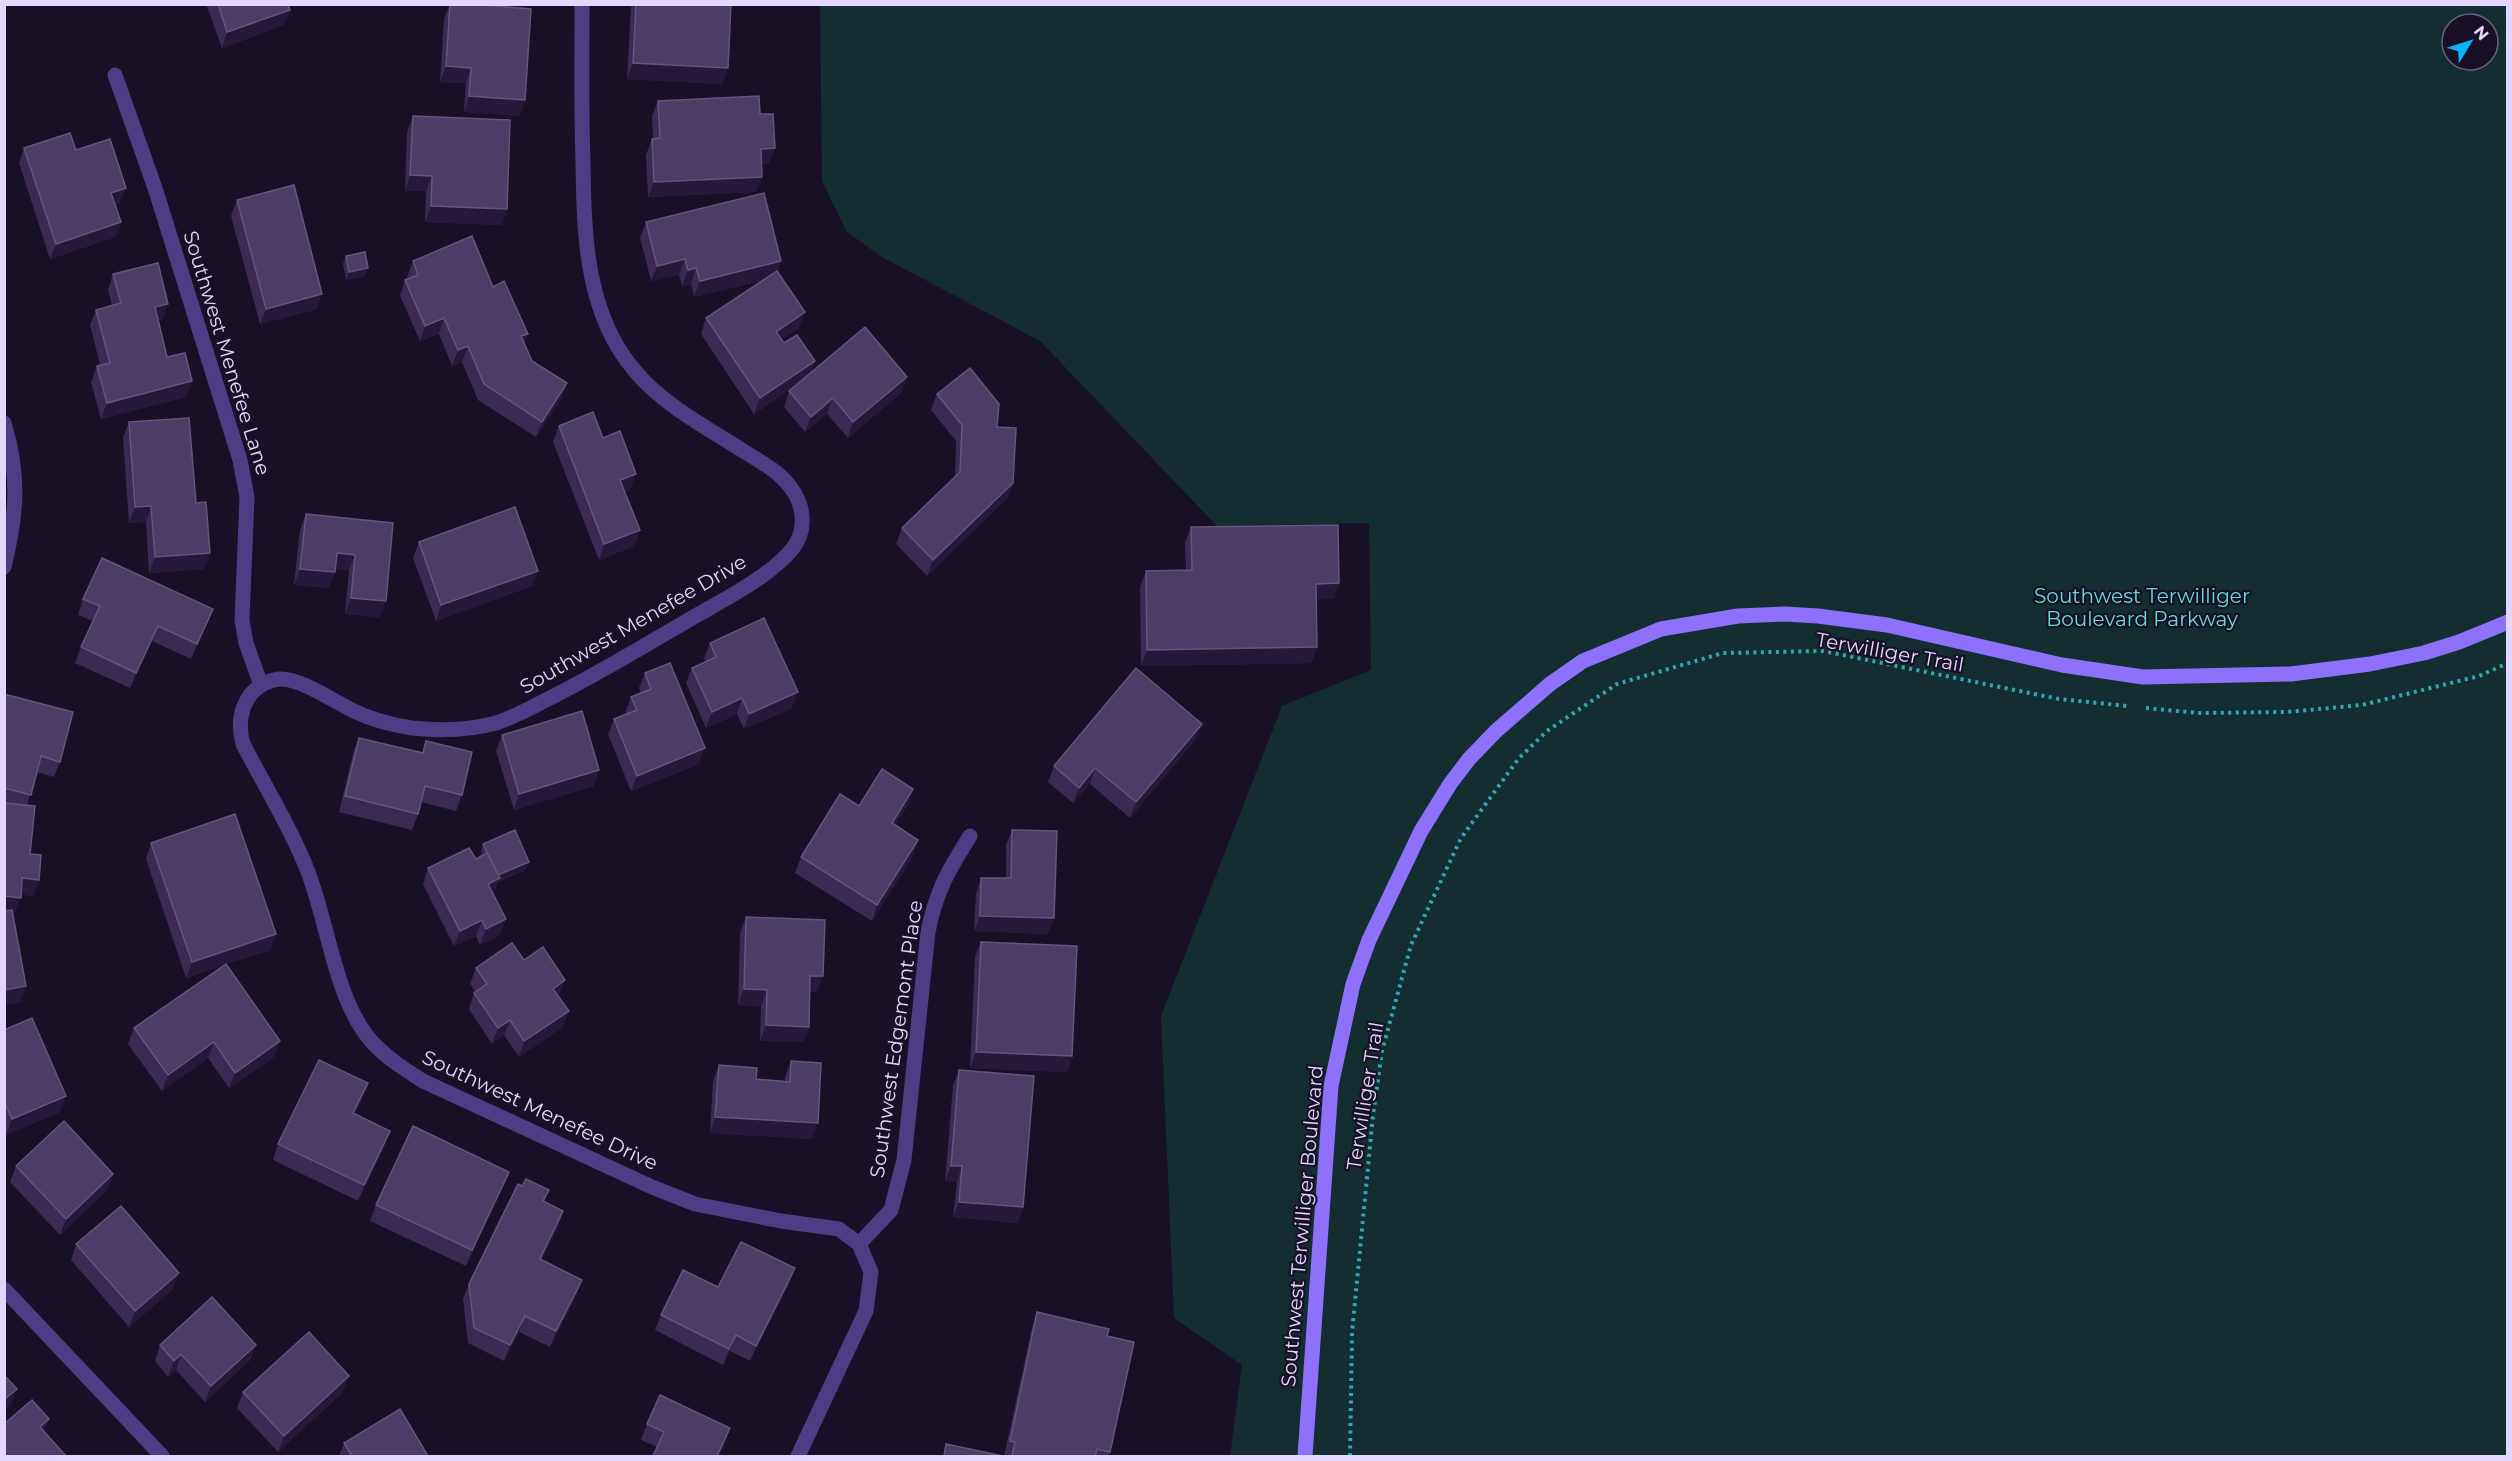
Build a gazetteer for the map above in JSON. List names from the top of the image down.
{
  "streets": {
    "main road": ["Southwest Terwilliger Boulevard"],
    "street": ["Southwest Menefee Lane", "Southwest Menefee Drive", "Southwest Edgemont Place"],
    "path": ["Terwilliger Trail"]
  },
  "crossings": [
    ["Southwest Menefee Lane", "Southwest Menefee Drive"],
    ["Southwest Menefee Drive", "Southwest Edgemont Place"]
  ],
  "parks": ["Southwest Terwilliger Boulevard Parkway"],
  "north": "top right"
}
